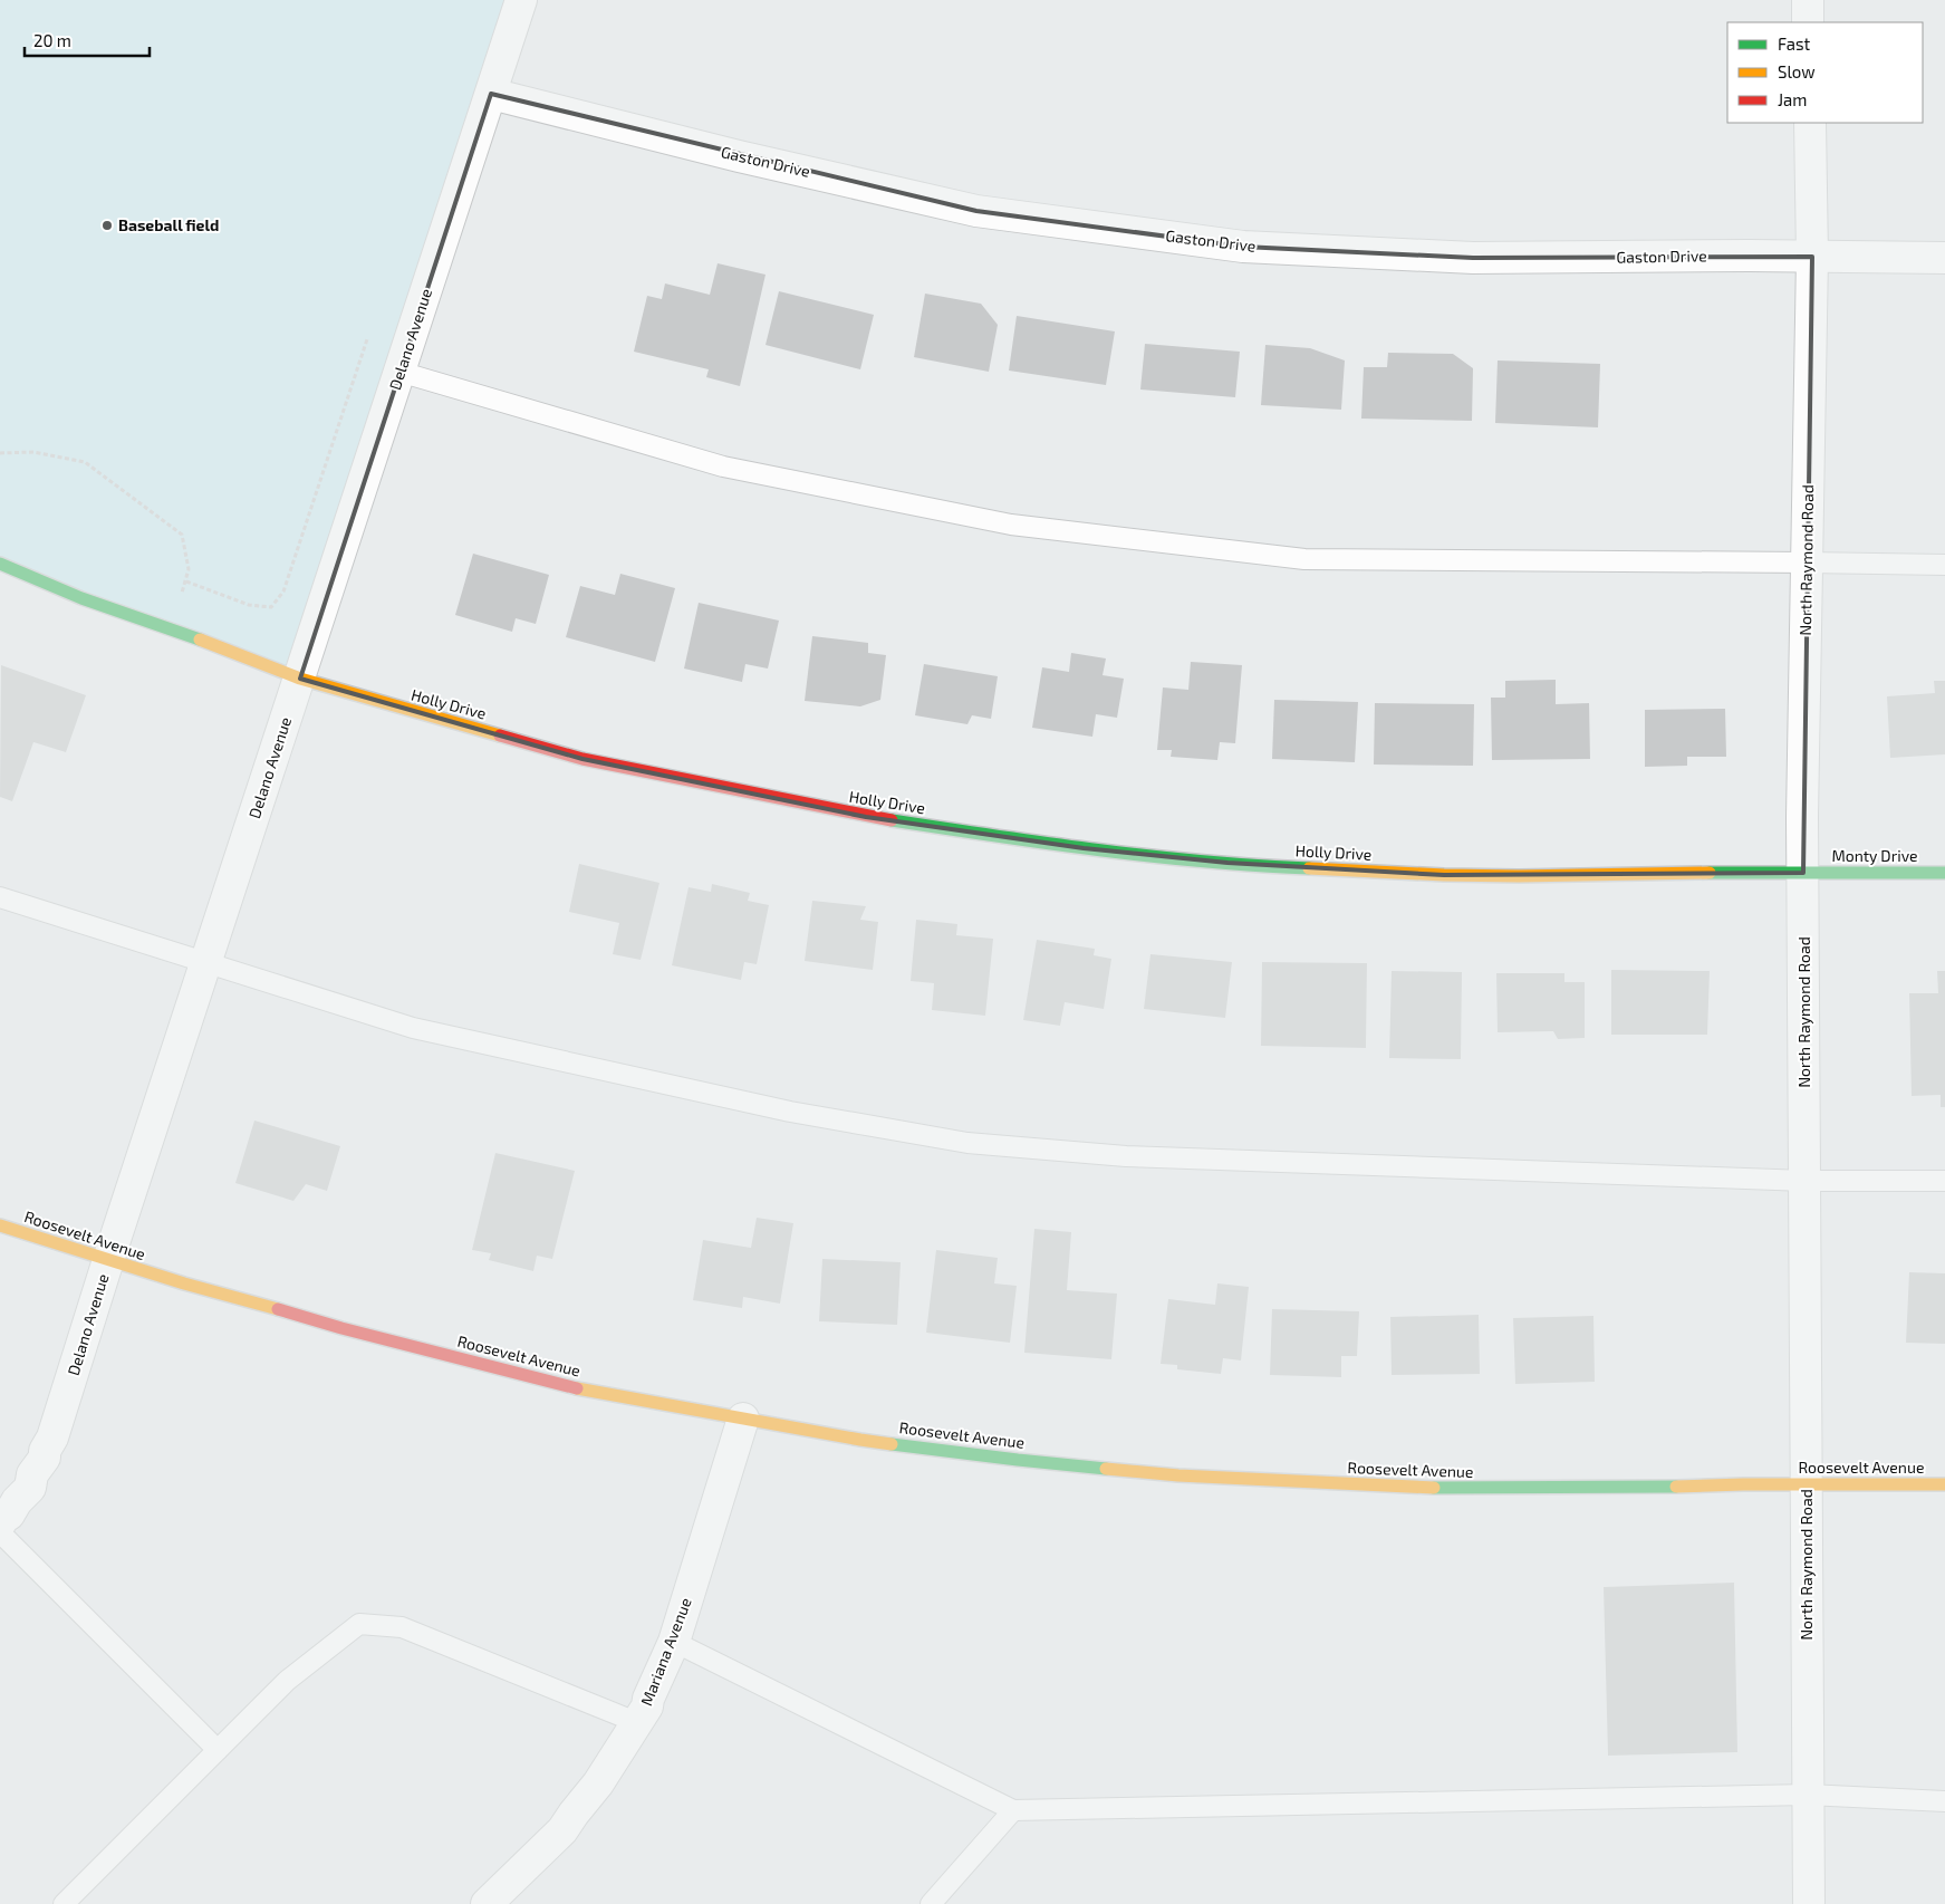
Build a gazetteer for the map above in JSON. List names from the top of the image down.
{
  "streets": {
    "street": [
      "Gaston Drive",
      "Delano Avenue",
      "North Raymond Road",
      "Holly Drive",
      "Monty Drive",
      "Roosevelt Avenue",
      "Mariana Avenue"
    ]
  },
  "crossings": [
    ["Gaston Drive", "Delano Avenue"],
    ["Gaston Drive", "North Raymond Road"],
    ["Delano Avenue", "Holly Drive"],
    ["Delano Avenue", "Roosevelt Avenue"],
    ["North Raymond Road", "Holly Drive"],
    ["North Raymond Road", "Monty Drive"],
    ["North Raymond Road", "Roosevelt Avenue"],
    ["Holly Drive", "Monty Drive"],
    ["Roosevelt Avenue", "Mariana Avenue"]
  ],
  "places": ["Baseball field"],
  "legend": ["Fast", "Slow", "Jam"],
  "scale_bar": "20 m"
}
